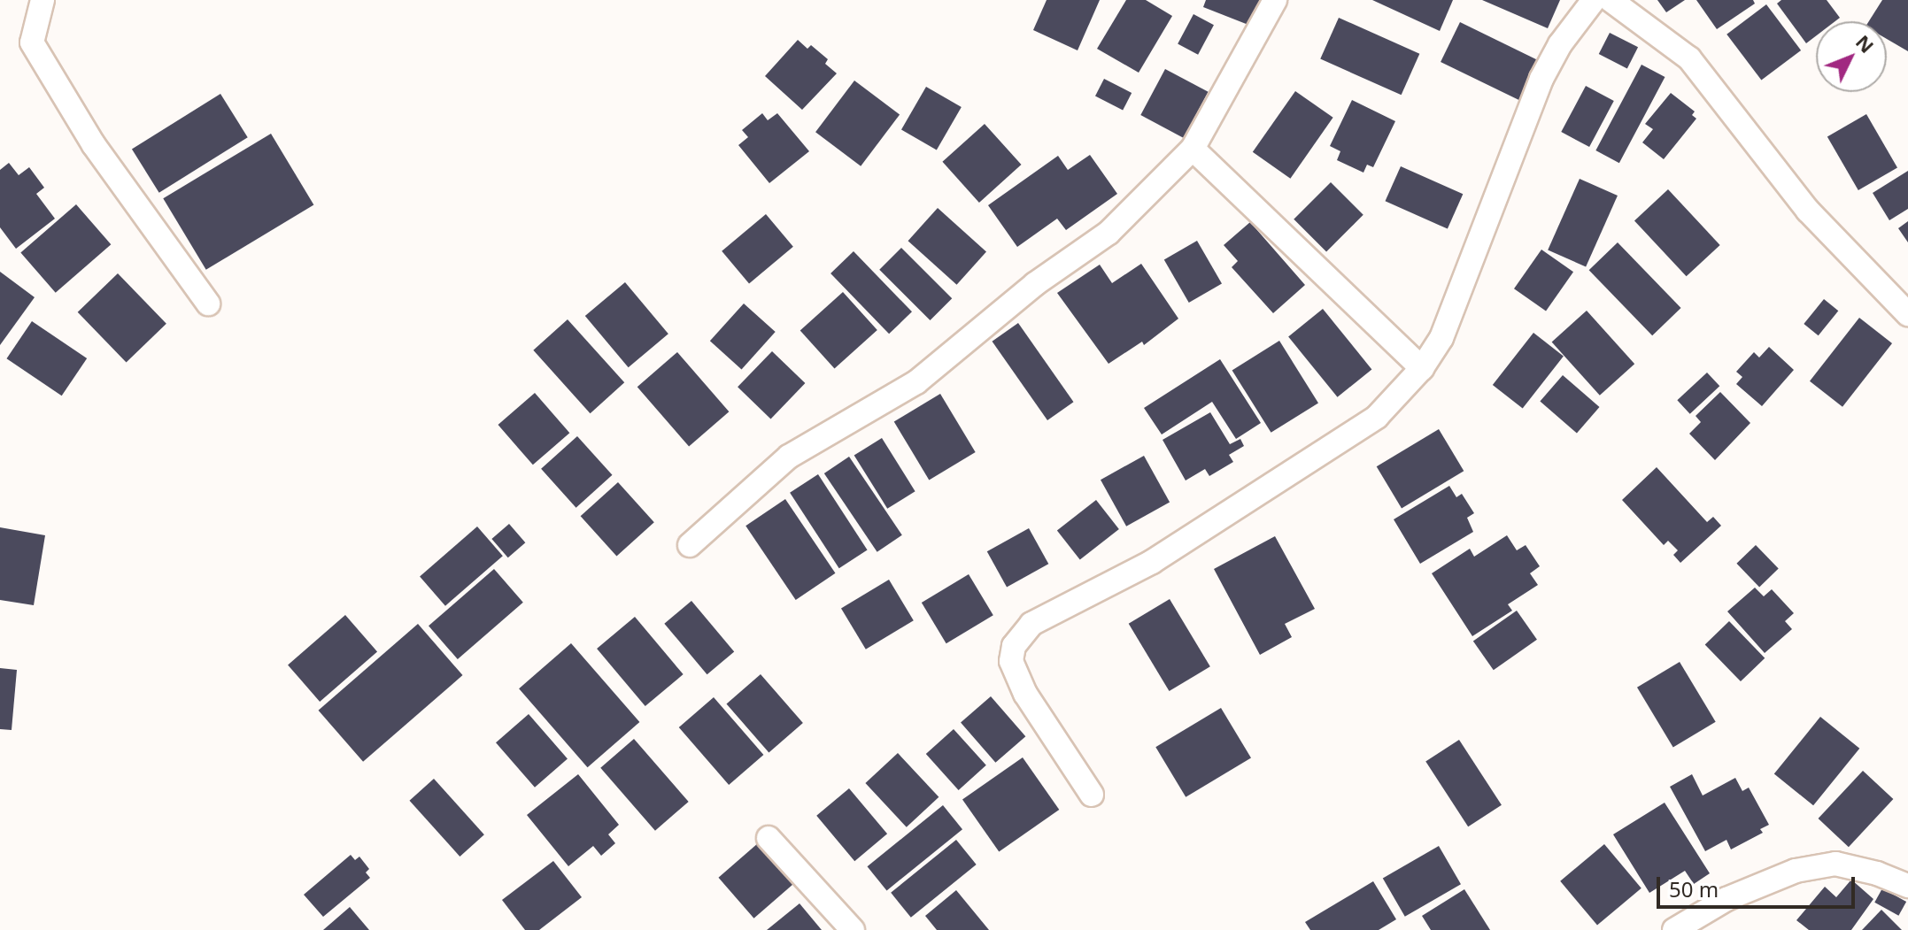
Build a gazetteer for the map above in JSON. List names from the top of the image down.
{
  "scale_bar": "50 m",
  "north": "top right"
}
